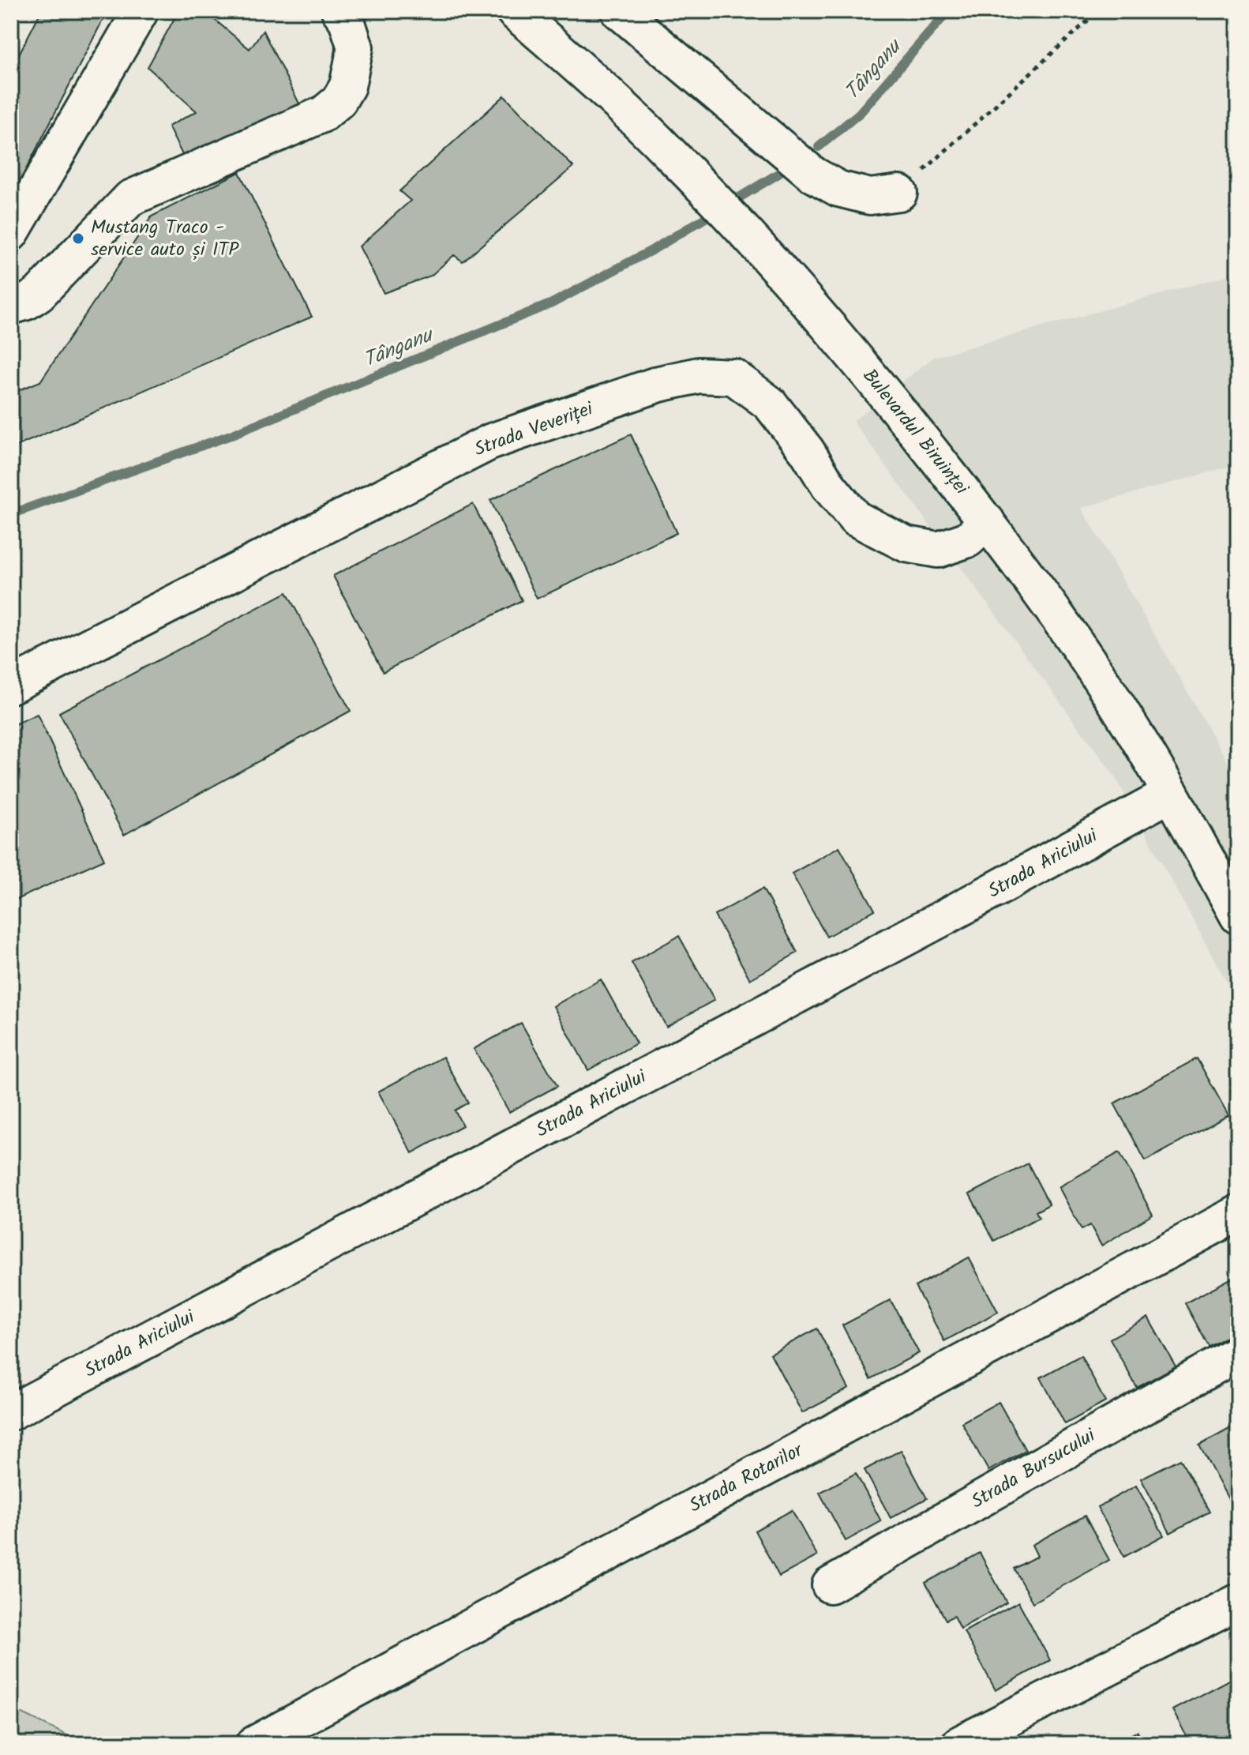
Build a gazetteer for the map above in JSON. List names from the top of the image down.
{
  "streets": {
    "street": [
      "Strada Veveriței",
      "Bulevardul Biruinței",
      "Strada Ariciului",
      "Strada Bursucului",
      "Strada Rotarilor"
    ]
  },
  "crossings": [
    ["Strada Veveriței", "Bulevardul Biruinței"],
    ["Bulevardul Biruinței", "Strada Ariciului"]
  ],
  "water": ["Tânganu"],
  "places": ["Mustang Traco - service auto și ITP"]
}
